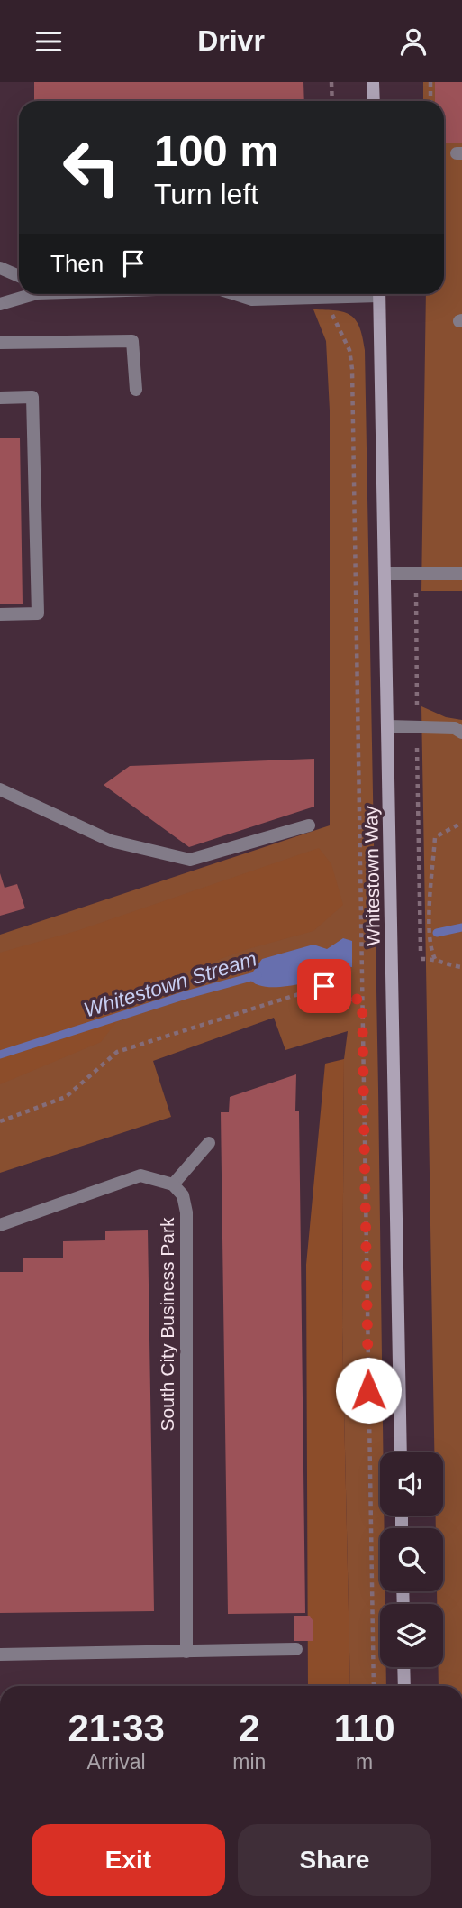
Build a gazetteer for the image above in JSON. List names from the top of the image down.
{
  "streets": {
    "street": ["Whitestown Way", "South City Business Park"]
  },
  "water": ["Whitestown Stream"],
  "page": {
    "header": "Drivr",
    "turn": ["100 m", "Turn left"],
    "then": "Then",
    "eta": [
      "21:33",
      "Arrival",
      "2",
      "min",
      "110",
      "m"
    ],
    "buttons": ["Exit", "Share"]
  }
}
